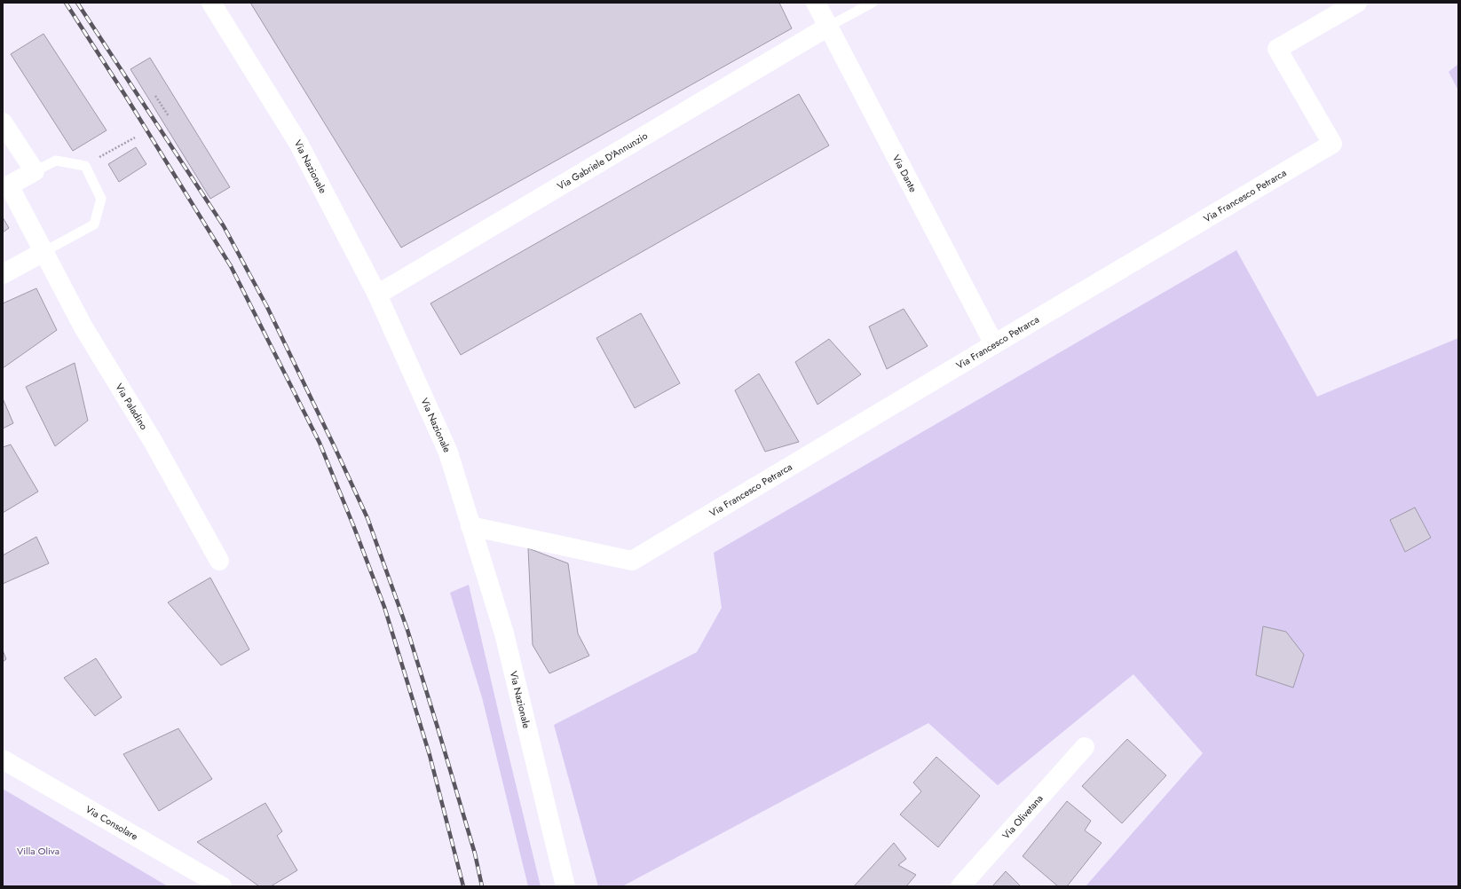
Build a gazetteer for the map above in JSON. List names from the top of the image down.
{
  "streets": {
    "street": [
      "Via Gabriele D'Annunzio",
      "Via Nazionale",
      "Via Dante",
      "Via Francesco Petrarca",
      "Via Paladino",
      "Via Olivetana",
      "Via Consolare"
    ]
  },
  "crossings": [
    ["Via Gabriele D'Annunzio", "Via Nazionale"],
    ["Via Gabriele D'Annunzio", "Via Dante"],
    ["Via Nazionale", "Via Francesco Petrarca"],
    ["Via Dante", "Via Francesco Petrarca"]
  ],
  "parks": ["Villa Oliva"]
}
